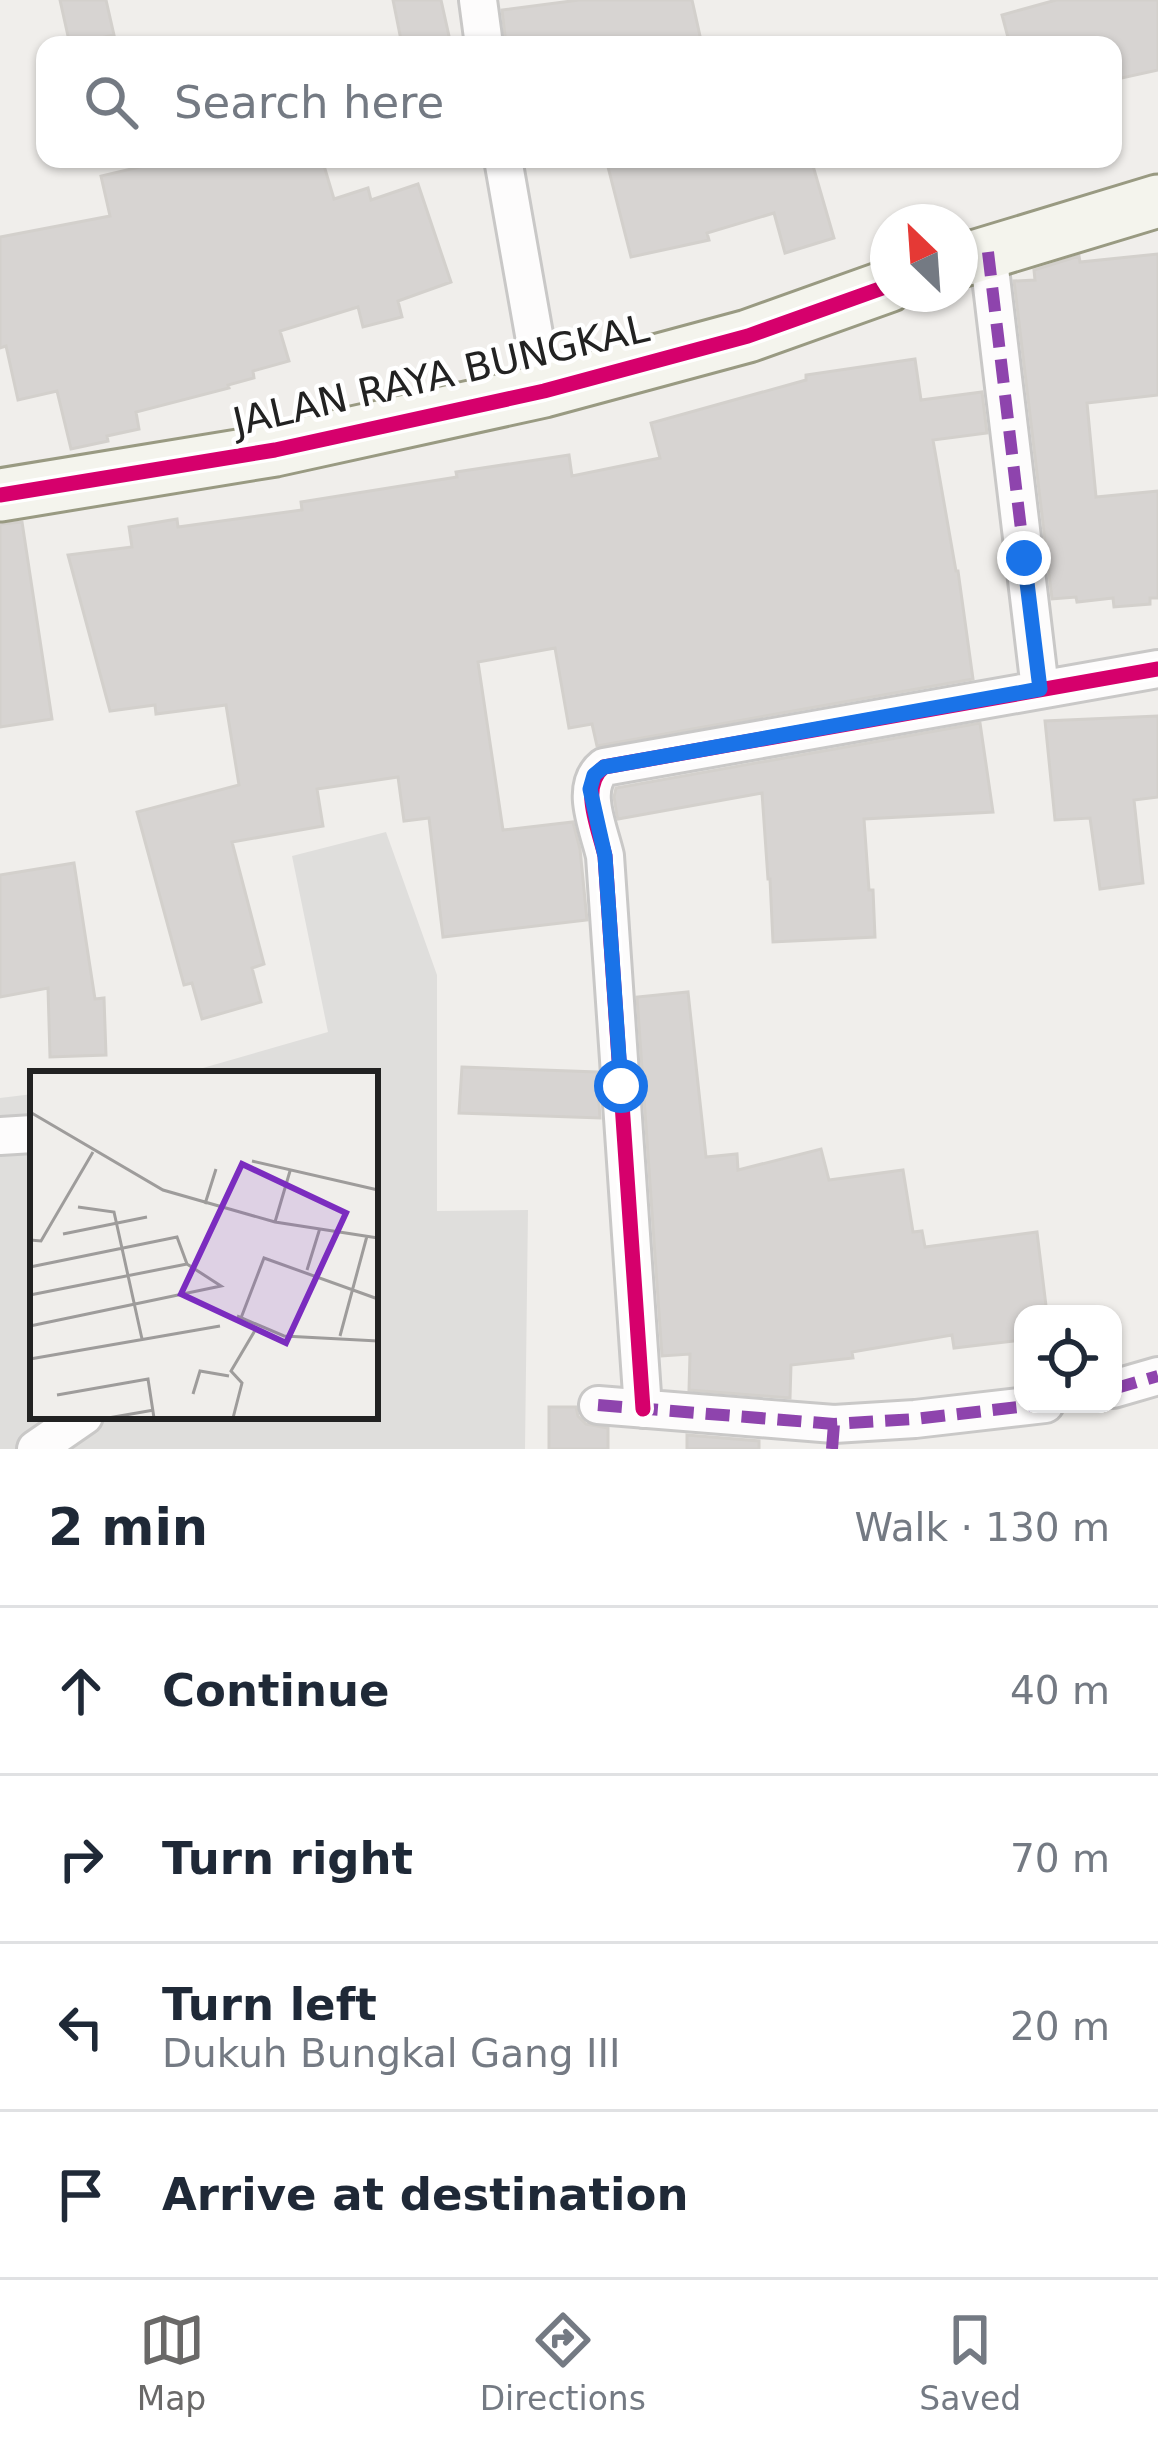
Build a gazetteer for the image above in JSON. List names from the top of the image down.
{
  "streets": {
    "street": ["JALAN RAYA BUNGKAL"]
  },
  "north": "top left",
  "page": {
    "search": "Search here",
    "heading": ["2 min", "Walk · 130 m"],
    "list": [
      ["Continue", "40 m"],
      ["Turn right", "70 m"],
      ["Turn left", "Dukuh Bungkal Gang III", "20 m"],
      "Arrive at destination"
    ],
    "nav": ["Map", "Directions", "Saved"]
  }
}
